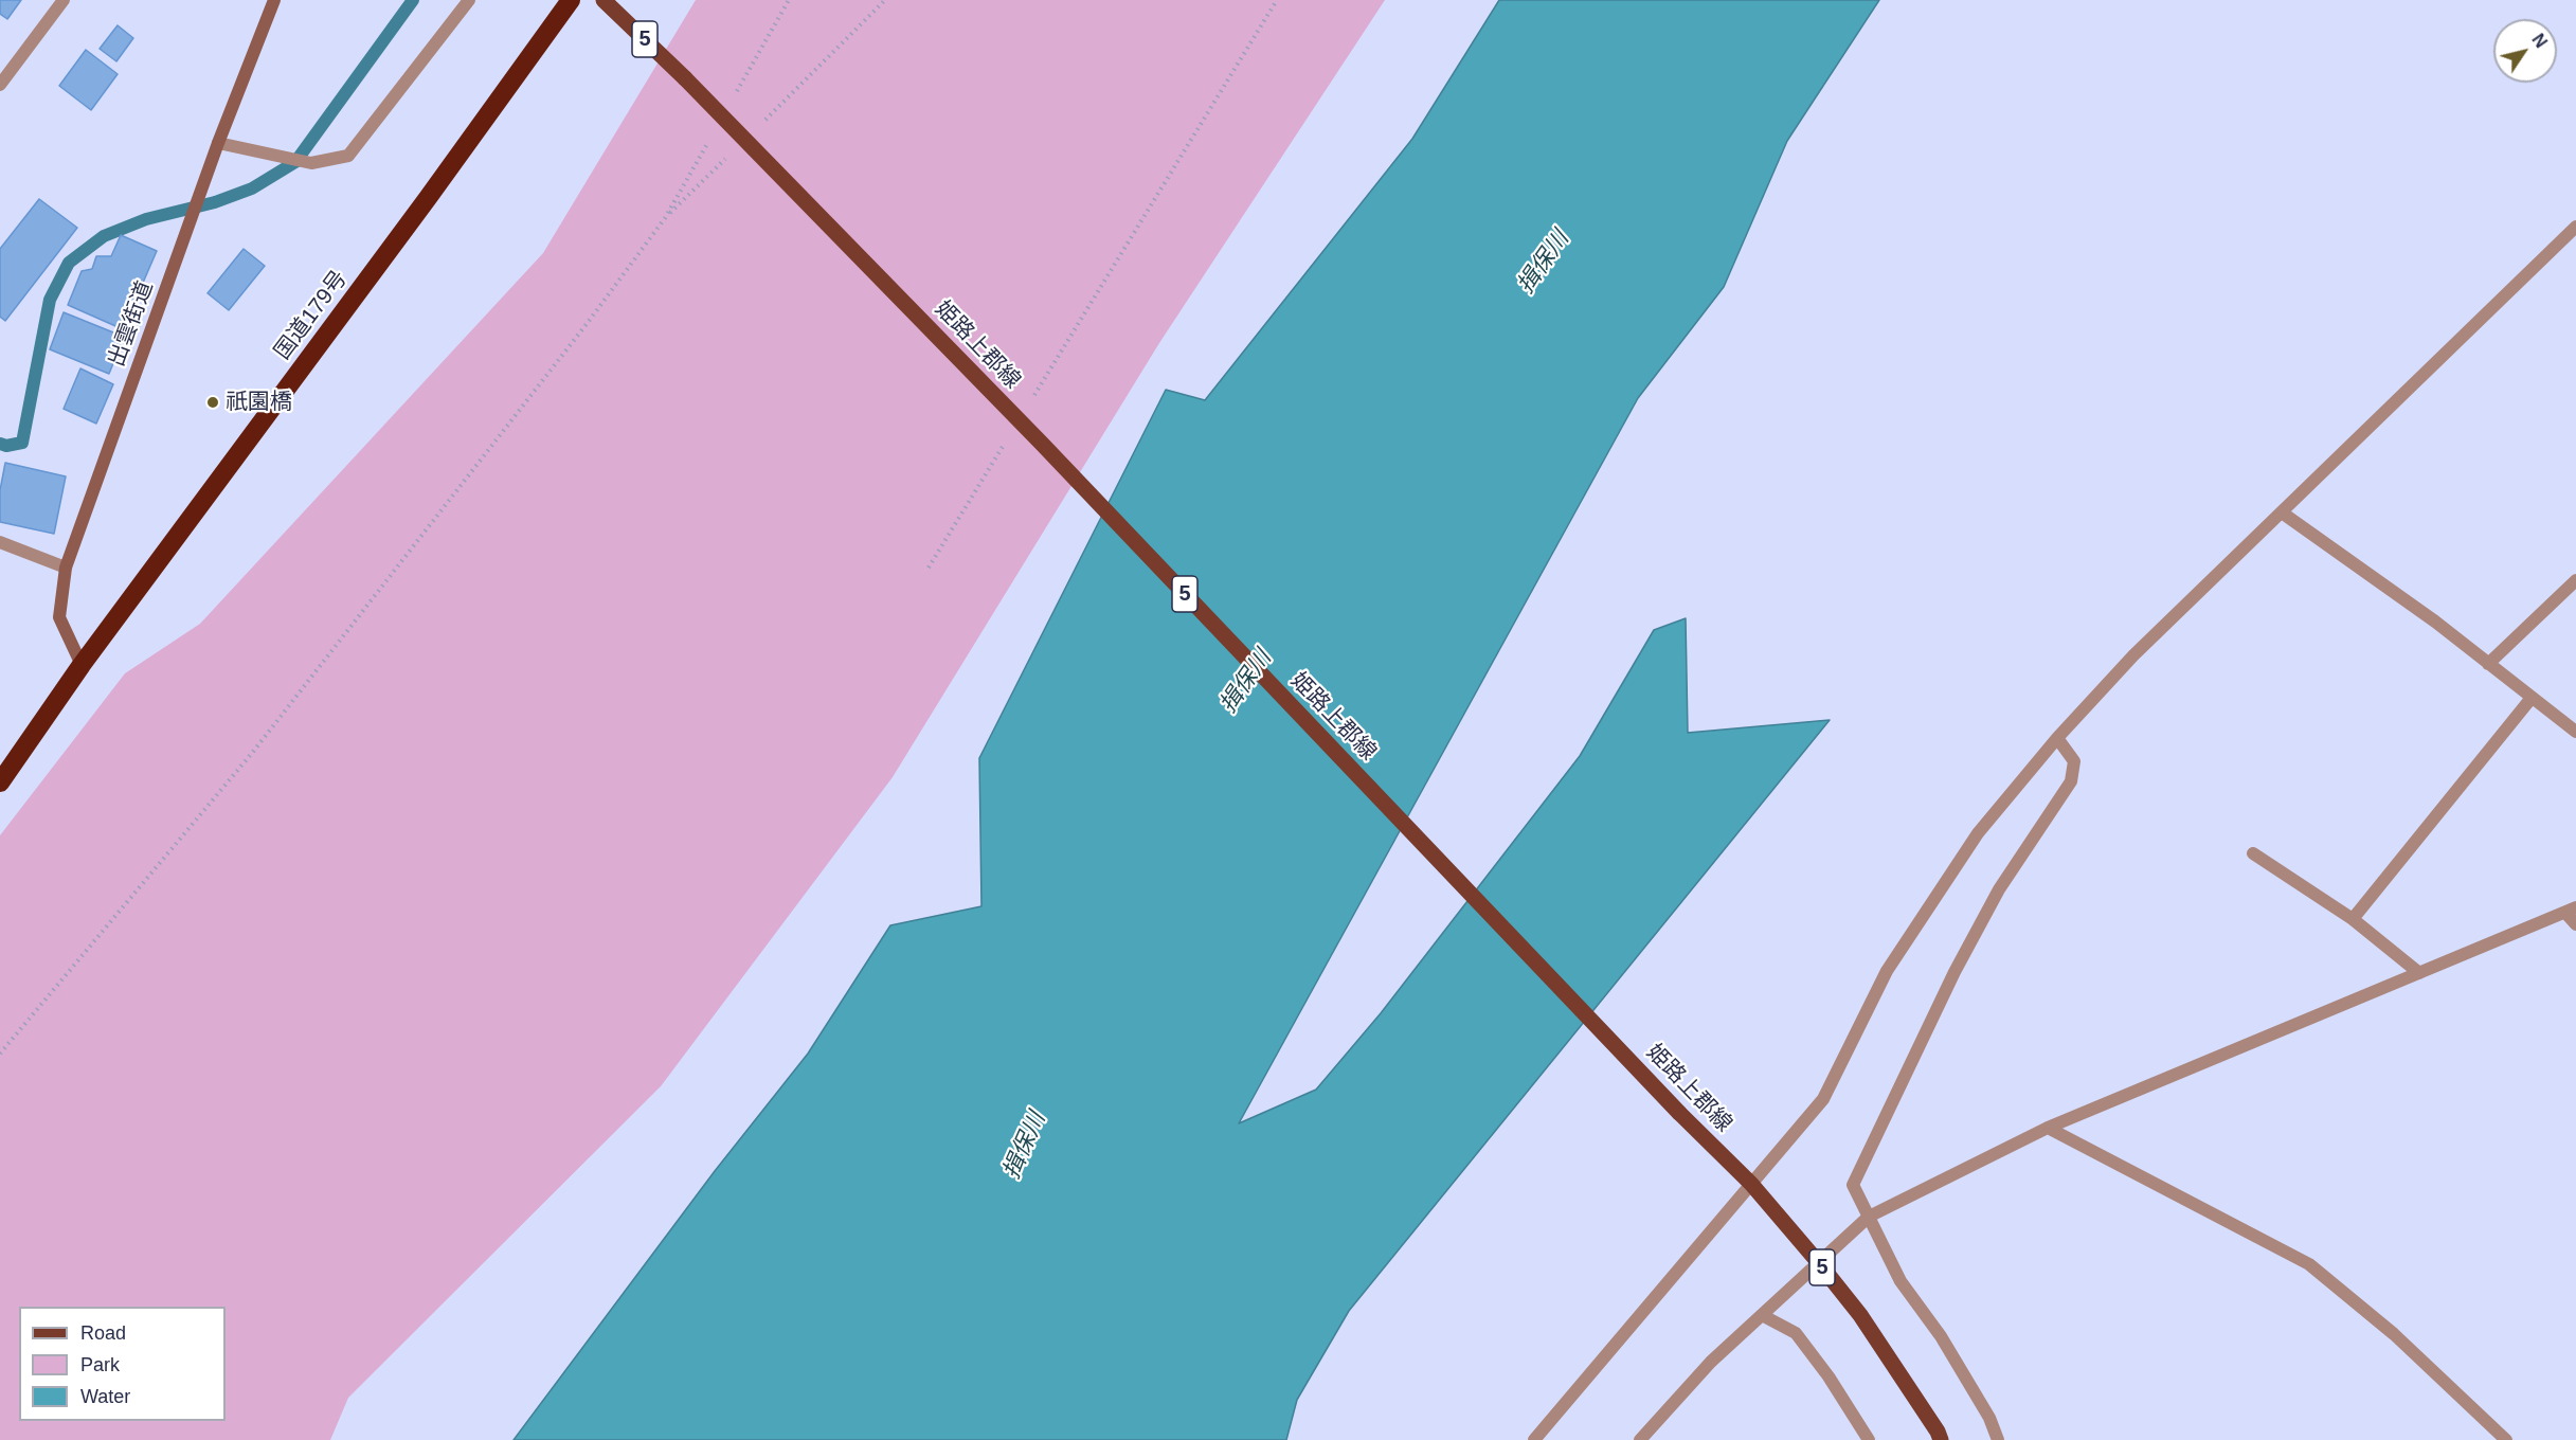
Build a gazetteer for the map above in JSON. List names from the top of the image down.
{
  "streets": {
    "highway": ["国道179号"],
    "main road": ["5", "姫路上郡線"],
    "street": ["出雲街道"]
  },
  "crossings": [
    ["国道179号", "出雲街道"]
  ],
  "water": ["揖保川"],
  "places": ["祇園橋"],
  "legend": ["Road", "Park", "Water"],
  "north": "top right"
}
